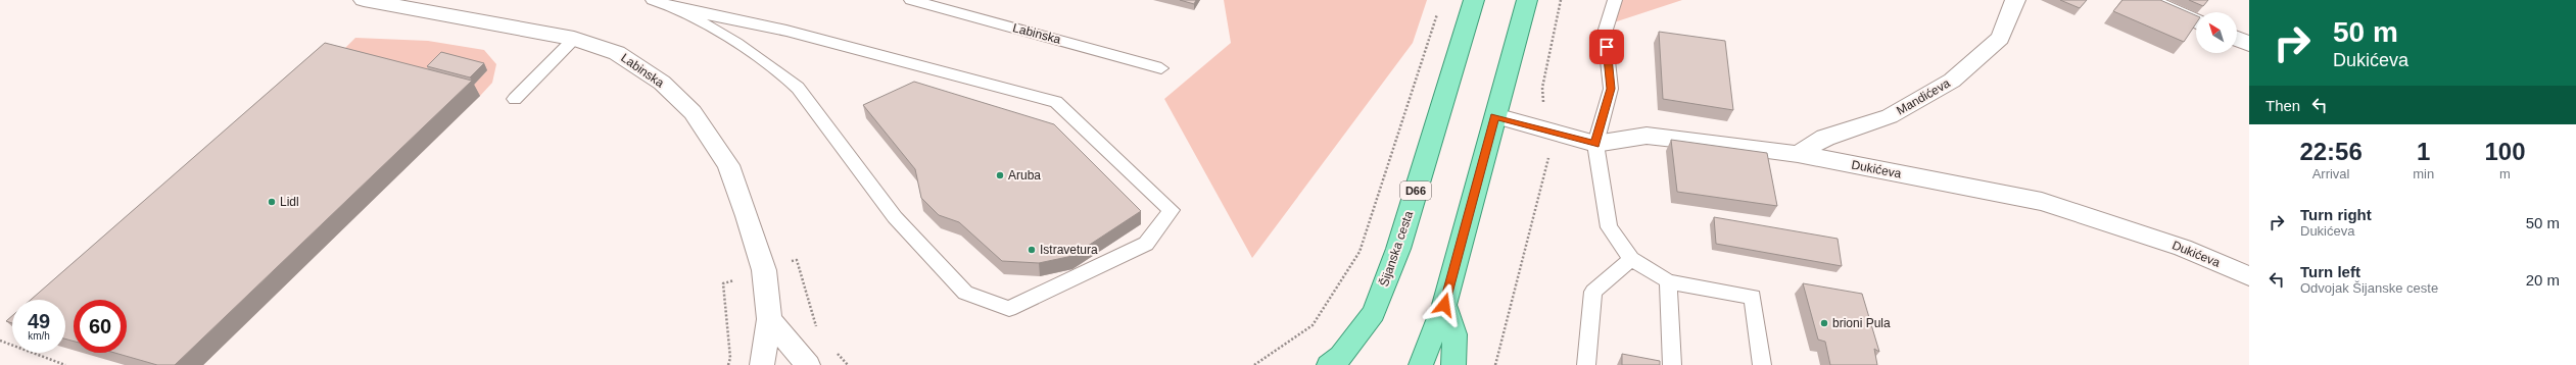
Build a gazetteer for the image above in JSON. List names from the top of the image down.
{
  "streets": {
    "main road": ["D66", "Šijanska cesta"],
    "street": ["Labinska", "Mandićeva", "Dukićeva"]
  },
  "crossings": [
    ["Mandićeva", "Dukićeva"]
  ],
  "places": [
    "Aruba",
    "Lidl",
    "Istravetura",
    "brioni Pula"
  ],
  "north": "top left",
  "page": {
    "turn": ["50 m", "Dukićeva"],
    "then": "Then",
    "eta": [
      "22:56",
      "Arrival",
      "1",
      "min",
      "100",
      "m"
    ],
    "list": [
      {
        "name": "Turn right",
        "note": "Dukićeva",
        "value": "50 m"
      },
      {
        "name": "Turn left",
        "note": "Odvojak Šijanske ceste",
        "value": "20 m"
      }
    ],
    "speed": "49 km/h",
    "limit": "60"
  }
}
